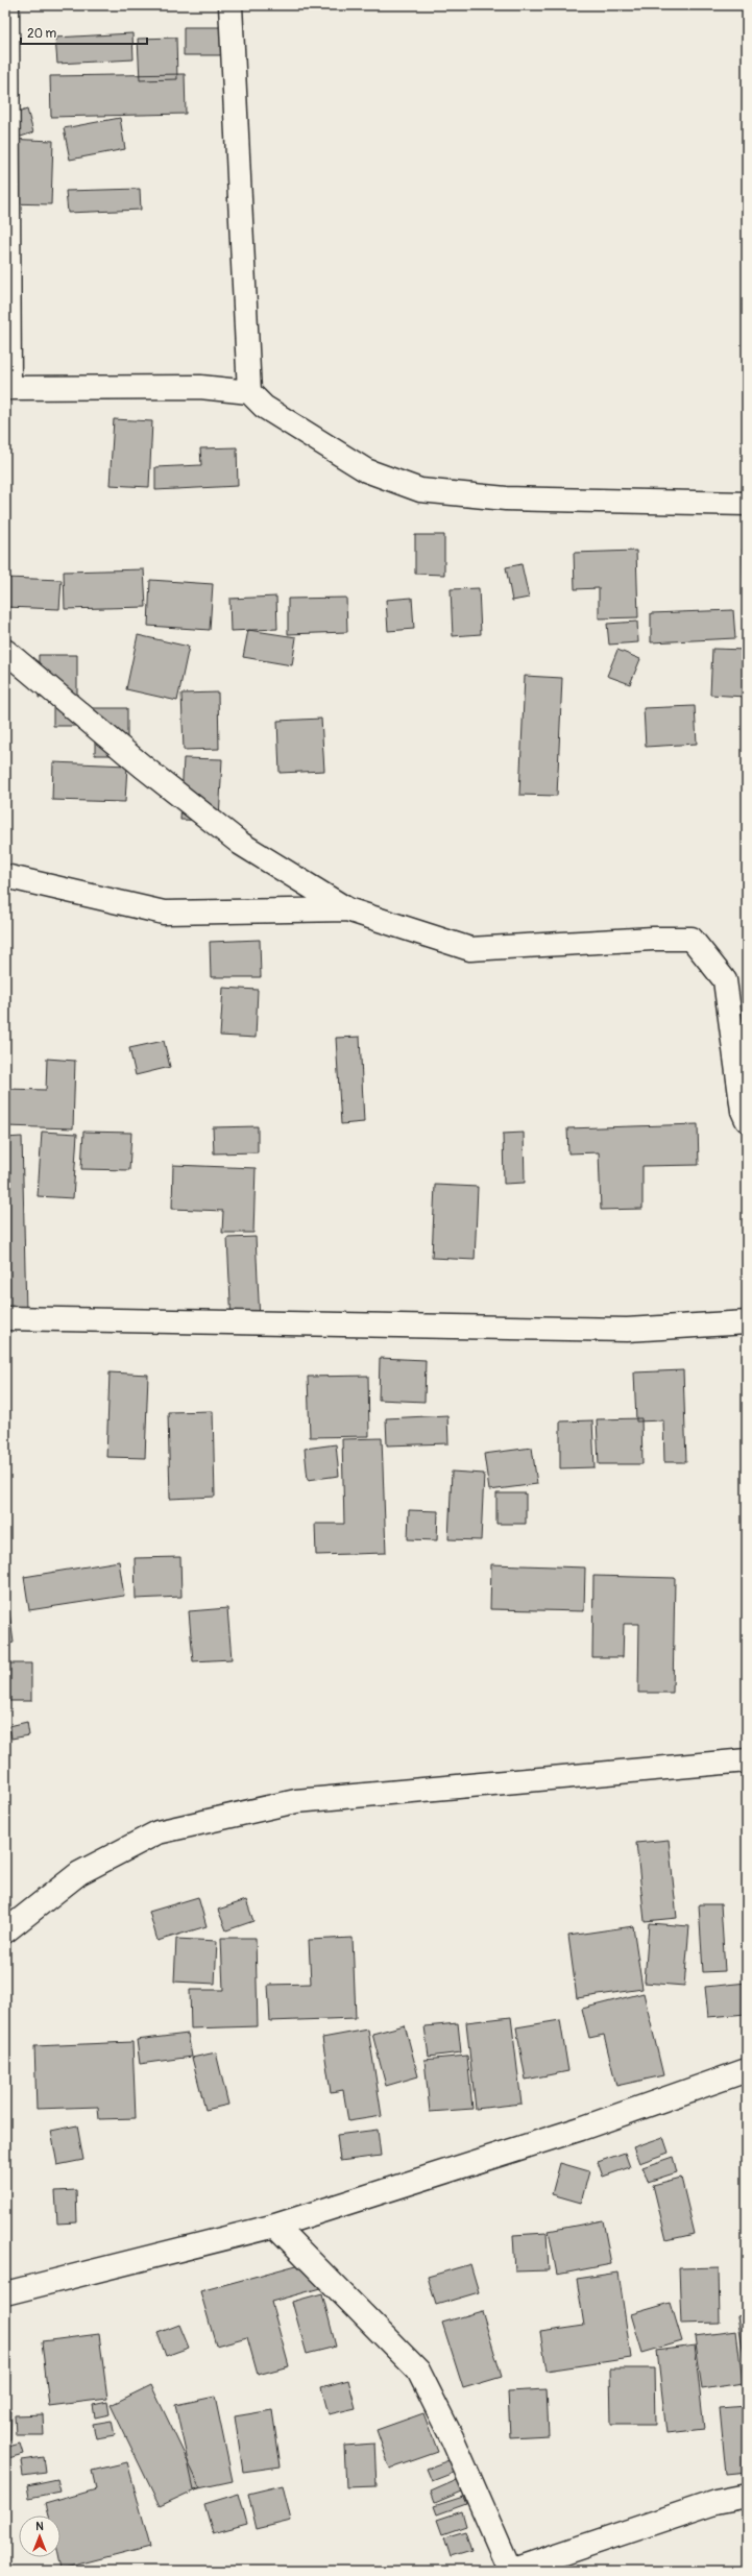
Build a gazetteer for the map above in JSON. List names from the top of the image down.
{
  "scale_bar": "20 m",
  "north": "top"
}
